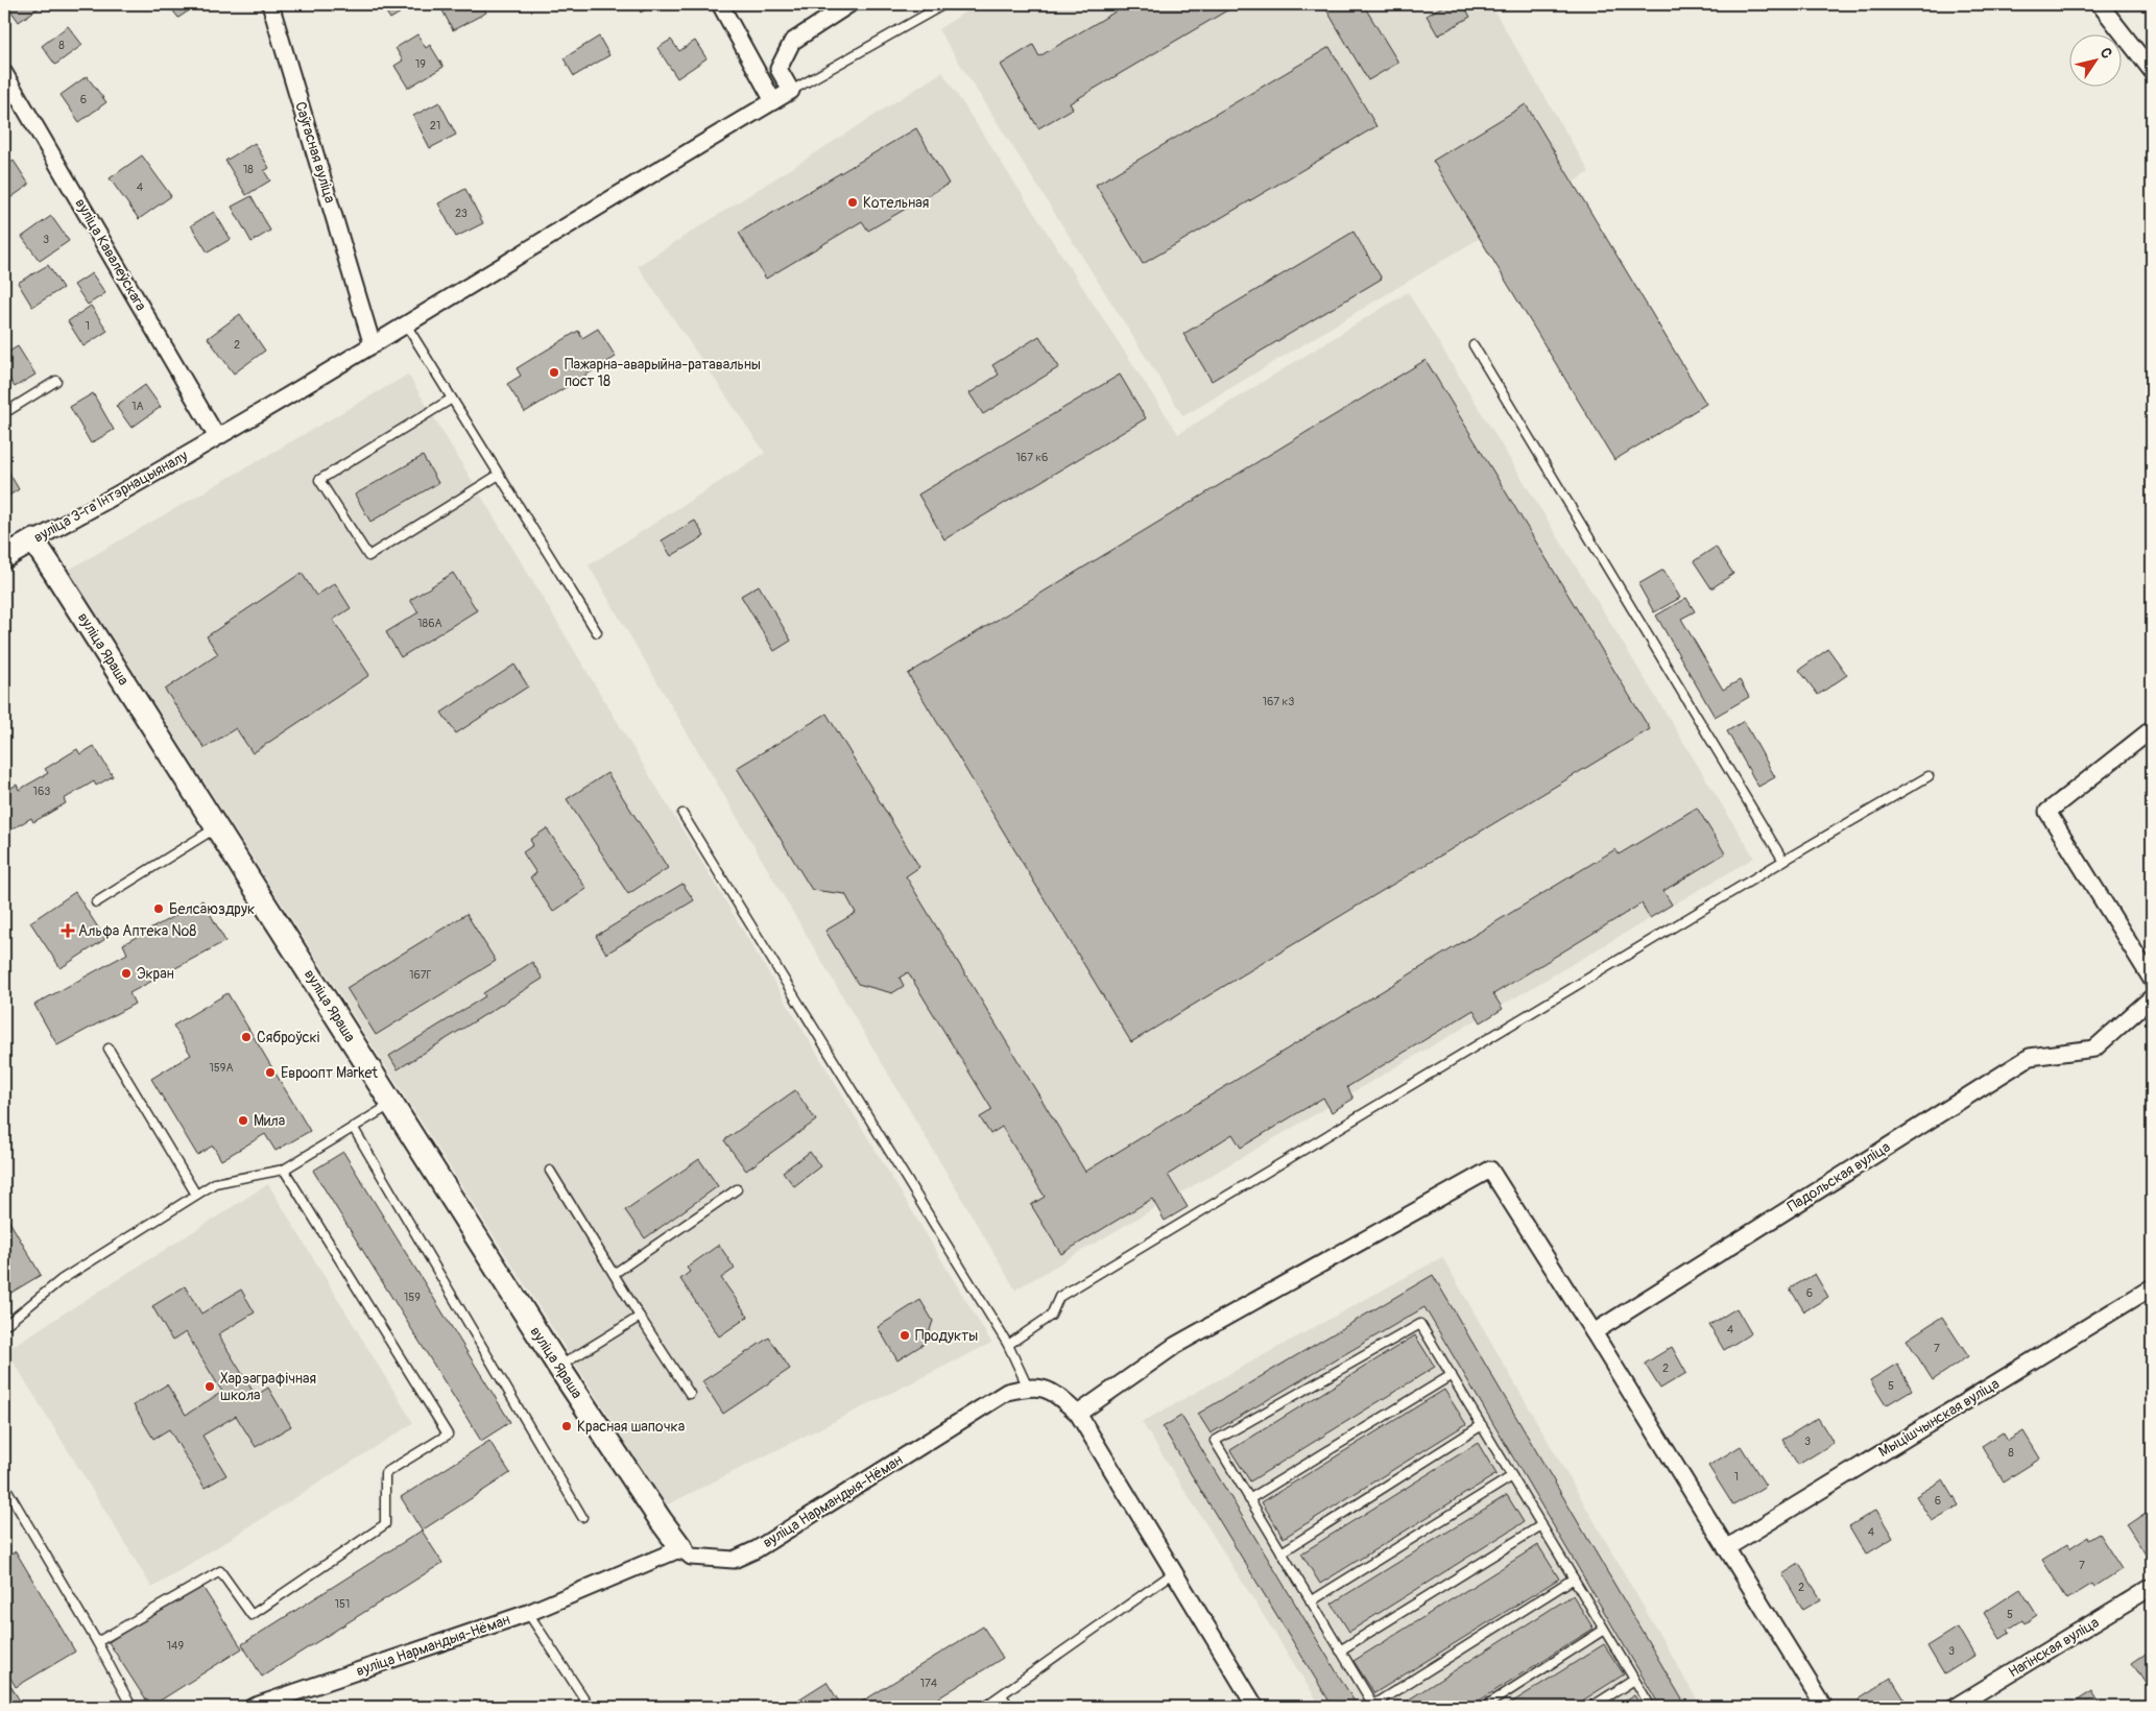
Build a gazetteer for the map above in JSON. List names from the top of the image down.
{
  "streets": {
    "street": [
      "Саўгасная вуліца",
      "вуліца Кавалеўскага",
      "вуліца 3-га Інтэрнацыяналу",
      "вуліца Яраша",
      "Падольская вуліца",
      "Мыцішчынская вуліца",
      "вуліца Нармандыя-Нёман",
      "Нагінская вуліца"
    ]
  },
  "crossings": [
    ["Саўгасная вуліца", "вуліца 3-га Інтэрнацыяналу"],
    ["вуліца Кавалеўскага", "вуліца 3-га Інтэрнацыяналу"],
    ["вуліца 3-га Інтэрнацыяналу", "вуліца Яраша"],
    ["вуліца Яраша", "вуліца Нармандыя-Нёман"]
  ],
  "places": {
    "other": [
      "Котельная",
      "Пажарна-аварыйна-ратавальны пост 18",
      "Белсаюздрук",
      "Экран",
      "Сяброўскі",
      "Евроопт Market",
      "Мила",
      "Продукты",
      "Харэаграфічная школа",
      "Красная шапочка"
    ],
    "health": ["Альфа Аптека №8"]
  },
  "house_numbers": [
    "8",
    "19",
    "6",
    "21",
    "18",
    "4",
    "23",
    "3",
    "1",
    "2",
    "1А",
    "167 к6",
    "186А",
    "167 к3",
    "163",
    "167Г",
    "159А",
    "6",
    "159",
    "4",
    "7",
    "2",
    "5",
    "3",
    "8",
    "1",
    "6",
    "4",
    "7",
    "2",
    "151",
    "5",
    "149",
    "3",
    "174"
  ],
  "north": "top right"
}
